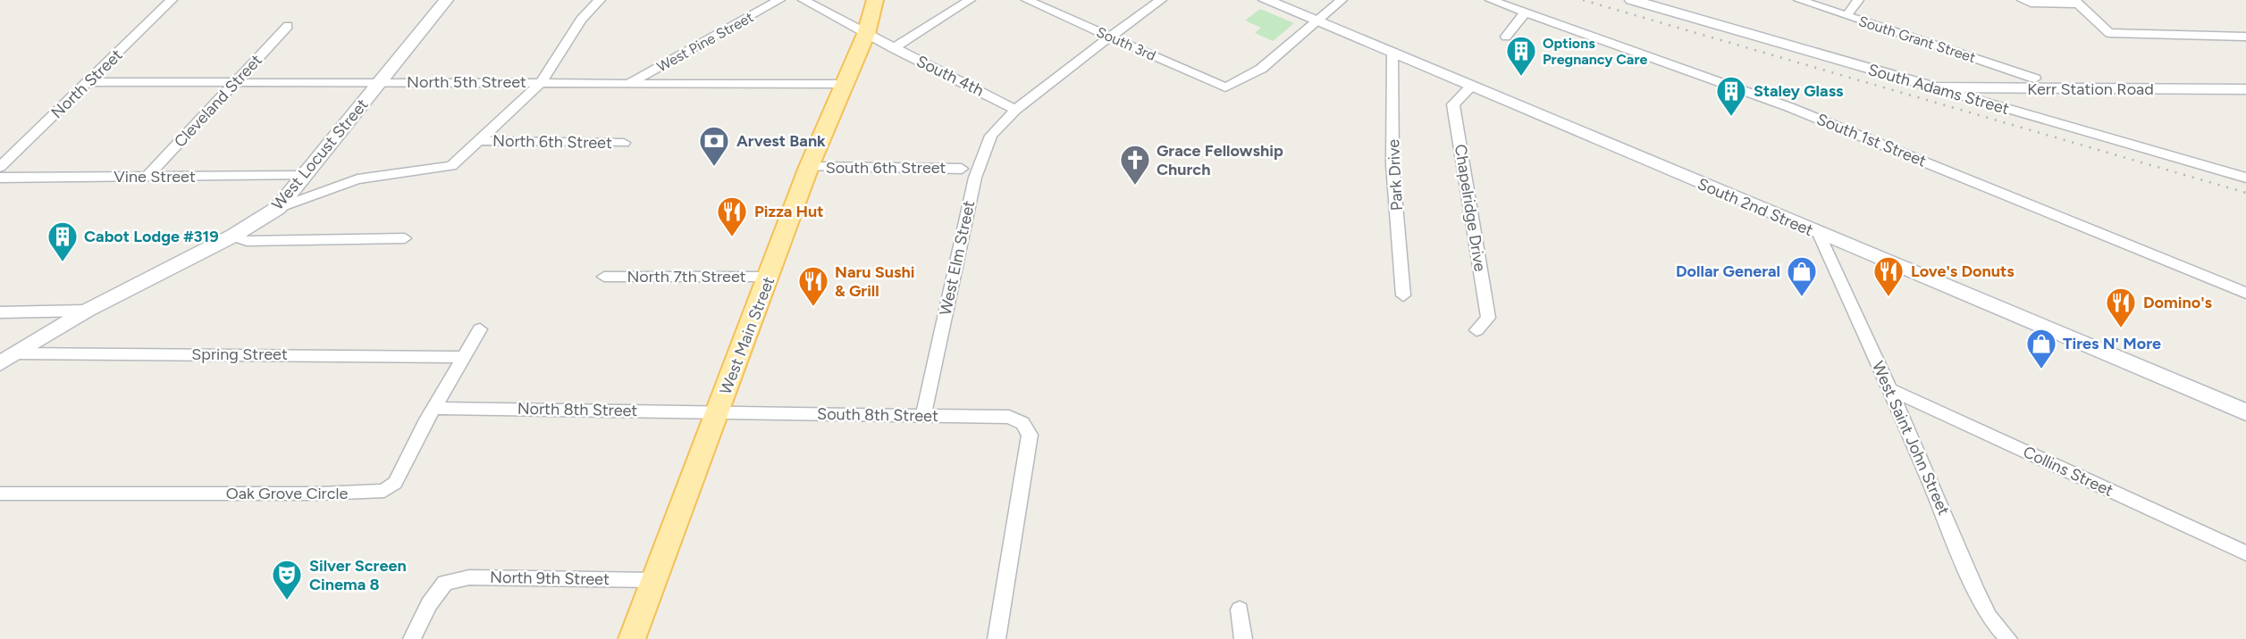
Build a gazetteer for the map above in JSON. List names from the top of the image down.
{
  "streets": {
    "main road": ["West Main Street"],
    "street": [
      "South Grant Street",
      "West Pine Street",
      "South 3rd",
      "South 4th",
      "North 5th Street",
      "North Street",
      "South Adams Street",
      "Kerr Station Road",
      "Cleveland Street",
      "South 1st Street",
      "North 6th Street",
      "West Locust Street",
      "South 6th Street",
      "Park Drive",
      "Vine Street",
      "South 2nd Street",
      "Chapelridge Drive",
      "West Elm Street",
      "North 7th Street",
      "Spring Street",
      "North 8th Street",
      "South 8th Street",
      "West Saint John Street",
      "Collins Street",
      "Oak Grove Circle",
      "North 9th Street"
    ]
  },
  "crossings": [
    ["West Pine Street", "North 5th Street"],
    ["South 3rd", "South 2nd Street"],
    ["South 3rd", "West Elm Street"],
    ["South 4th", "West Elm Street"],
    ["South 4th", "West Main Street"],
    ["North 5th Street", "North Street"],
    ["North 5th Street", "Cleveland Street"],
    ["North 5th Street", "West Locust Street"],
    ["North 5th Street", "West Main Street"],
    ["North Street", "Vine Street"],
    ["South Adams Street", "Kerr Station Road"],
    ["Cleveland Street", "Vine Street"],
    ["West Locust Street", "Vine Street"],
    ["West Locust Street", "Spring Street"],
    ["South 6th Street", "West Main Street"],
    ["Park Drive", "South 2nd Street"],
    ["South 2nd Street", "Chapelridge Drive"],
    ["South 2nd Street", "West Saint John Street"],
    ["West Elm Street", "South 8th Street"],
    ["North 7th Street", "West Main Street"],
    ["West Main Street", "North 8th Street"],
    ["West Main Street", "South 8th Street"],
    ["West Main Street", "North 9th Street"],
    ["Spring Street", "Oak Grove Circle"],
    ["North 8th Street", "South 8th Street"],
    ["North 8th Street", "Oak Grove Circle"],
    ["West Saint John Street", "Collins Street"]
  ],
  "places": {
    "building": ["Options Pregnancy Care", "Staley Glass", "Cabot Lodge #319"],
    "bank": ["Arvest Bank"],
    "church": ["Grace Fellowship Church"],
    "restaurant": [
      "Pizza Hut",
      "Love's Donuts",
      "Naru Sushi & Grill",
      "Domino's"
    ],
    "shop": ["Dollar General", "Tires N' More"],
    "theatre": ["Silver Screen Cinema 8"]
  }
}
